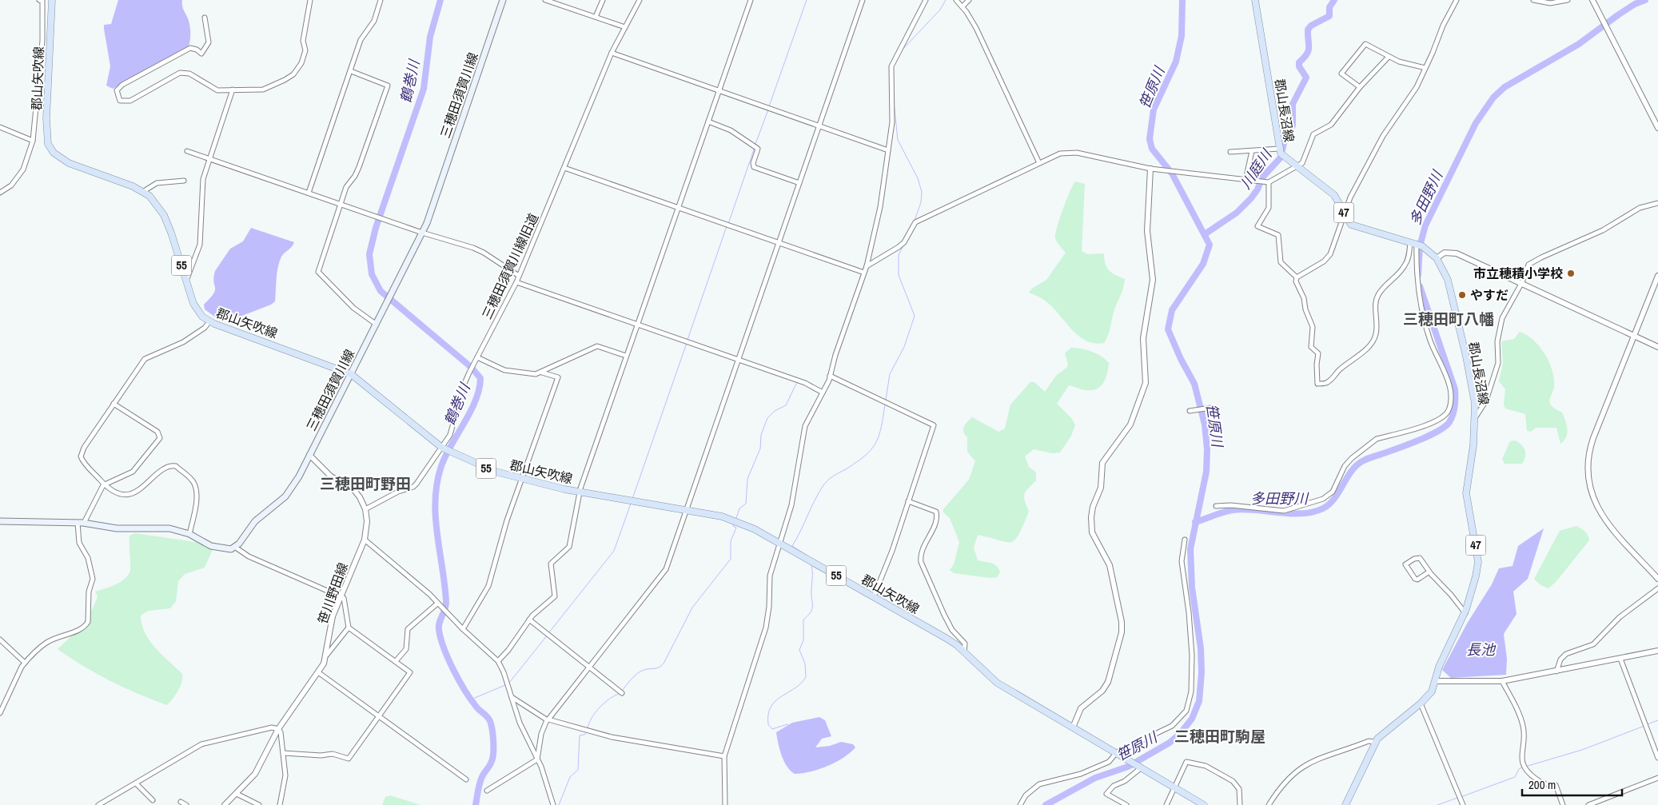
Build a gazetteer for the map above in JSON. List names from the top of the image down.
{
  "streets": {
    "main road": [
      "郡山矢吹線",
      "三穂田須賀川線",
      "郡山長沼線",
      "47",
      "55"
    ],
    "street": ["三穂田須賀川線旧道", "笹川野田線"]
  },
  "crossings": [
    ["郡山矢吹線", "三穂田須賀川線"],
    ["郡山矢吹線", "三穂田須賀川線旧道"],
    ["三穂田須賀川線", "笹川野田線"],
    ["三穂田須賀川線旧道", "笹川野田線"]
  ],
  "districts": ["三穂田町八幡", "三穂田町野田", "三穂田町駒屋"],
  "water": [
    "鶴巻川",
    "笹原川",
    "川庭川",
    "多田野川",
    "長池"
  ],
  "places": ["市立穂積小学校", "やすだ"],
  "scale_bar": "200 m"
}
